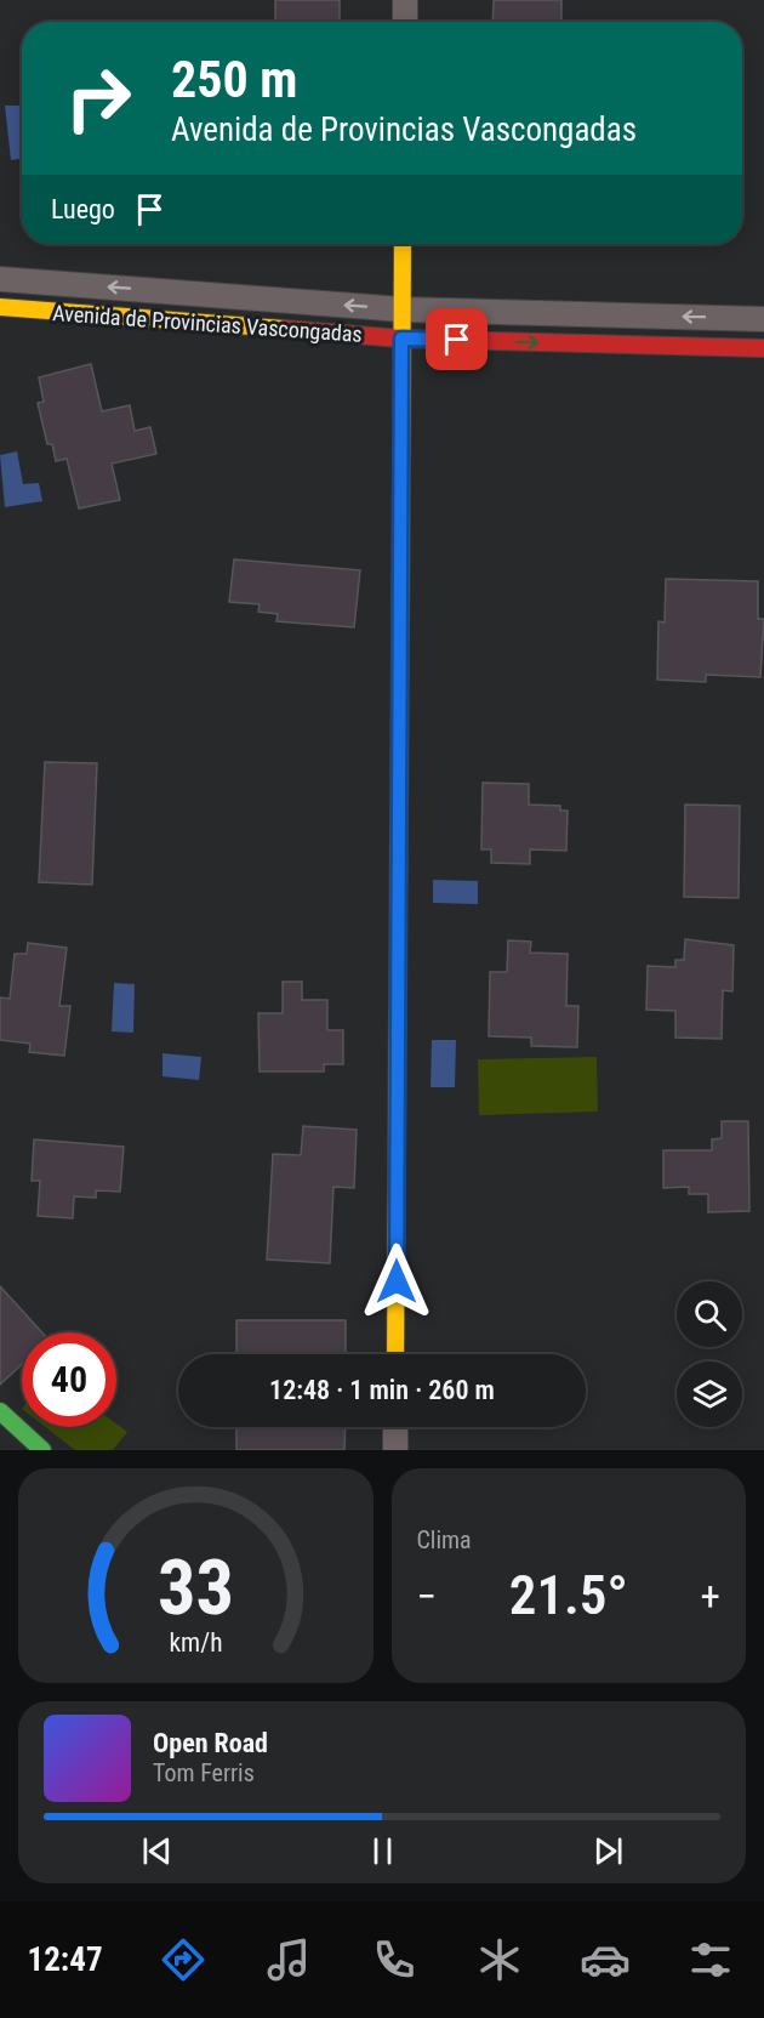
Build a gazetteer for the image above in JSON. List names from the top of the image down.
{
  "streets": {
    "street": ["Avenida de Provincias Vascongadas"]
  },
  "page": {
    "turn": ["250 m", "Avenida de Provincias Vascongadas"],
    "then": "Luego",
    "limit": "40",
    "trip": "12:48 · 1 min · 260 m",
    "tile": "Clima",
    "heat": ["−", "21.5°", "+"],
    "song": ["Open Road", "Tom Ferris"],
    "tabs": "12:47",
    "gauge": ["33", "km/h"]
  }
}
